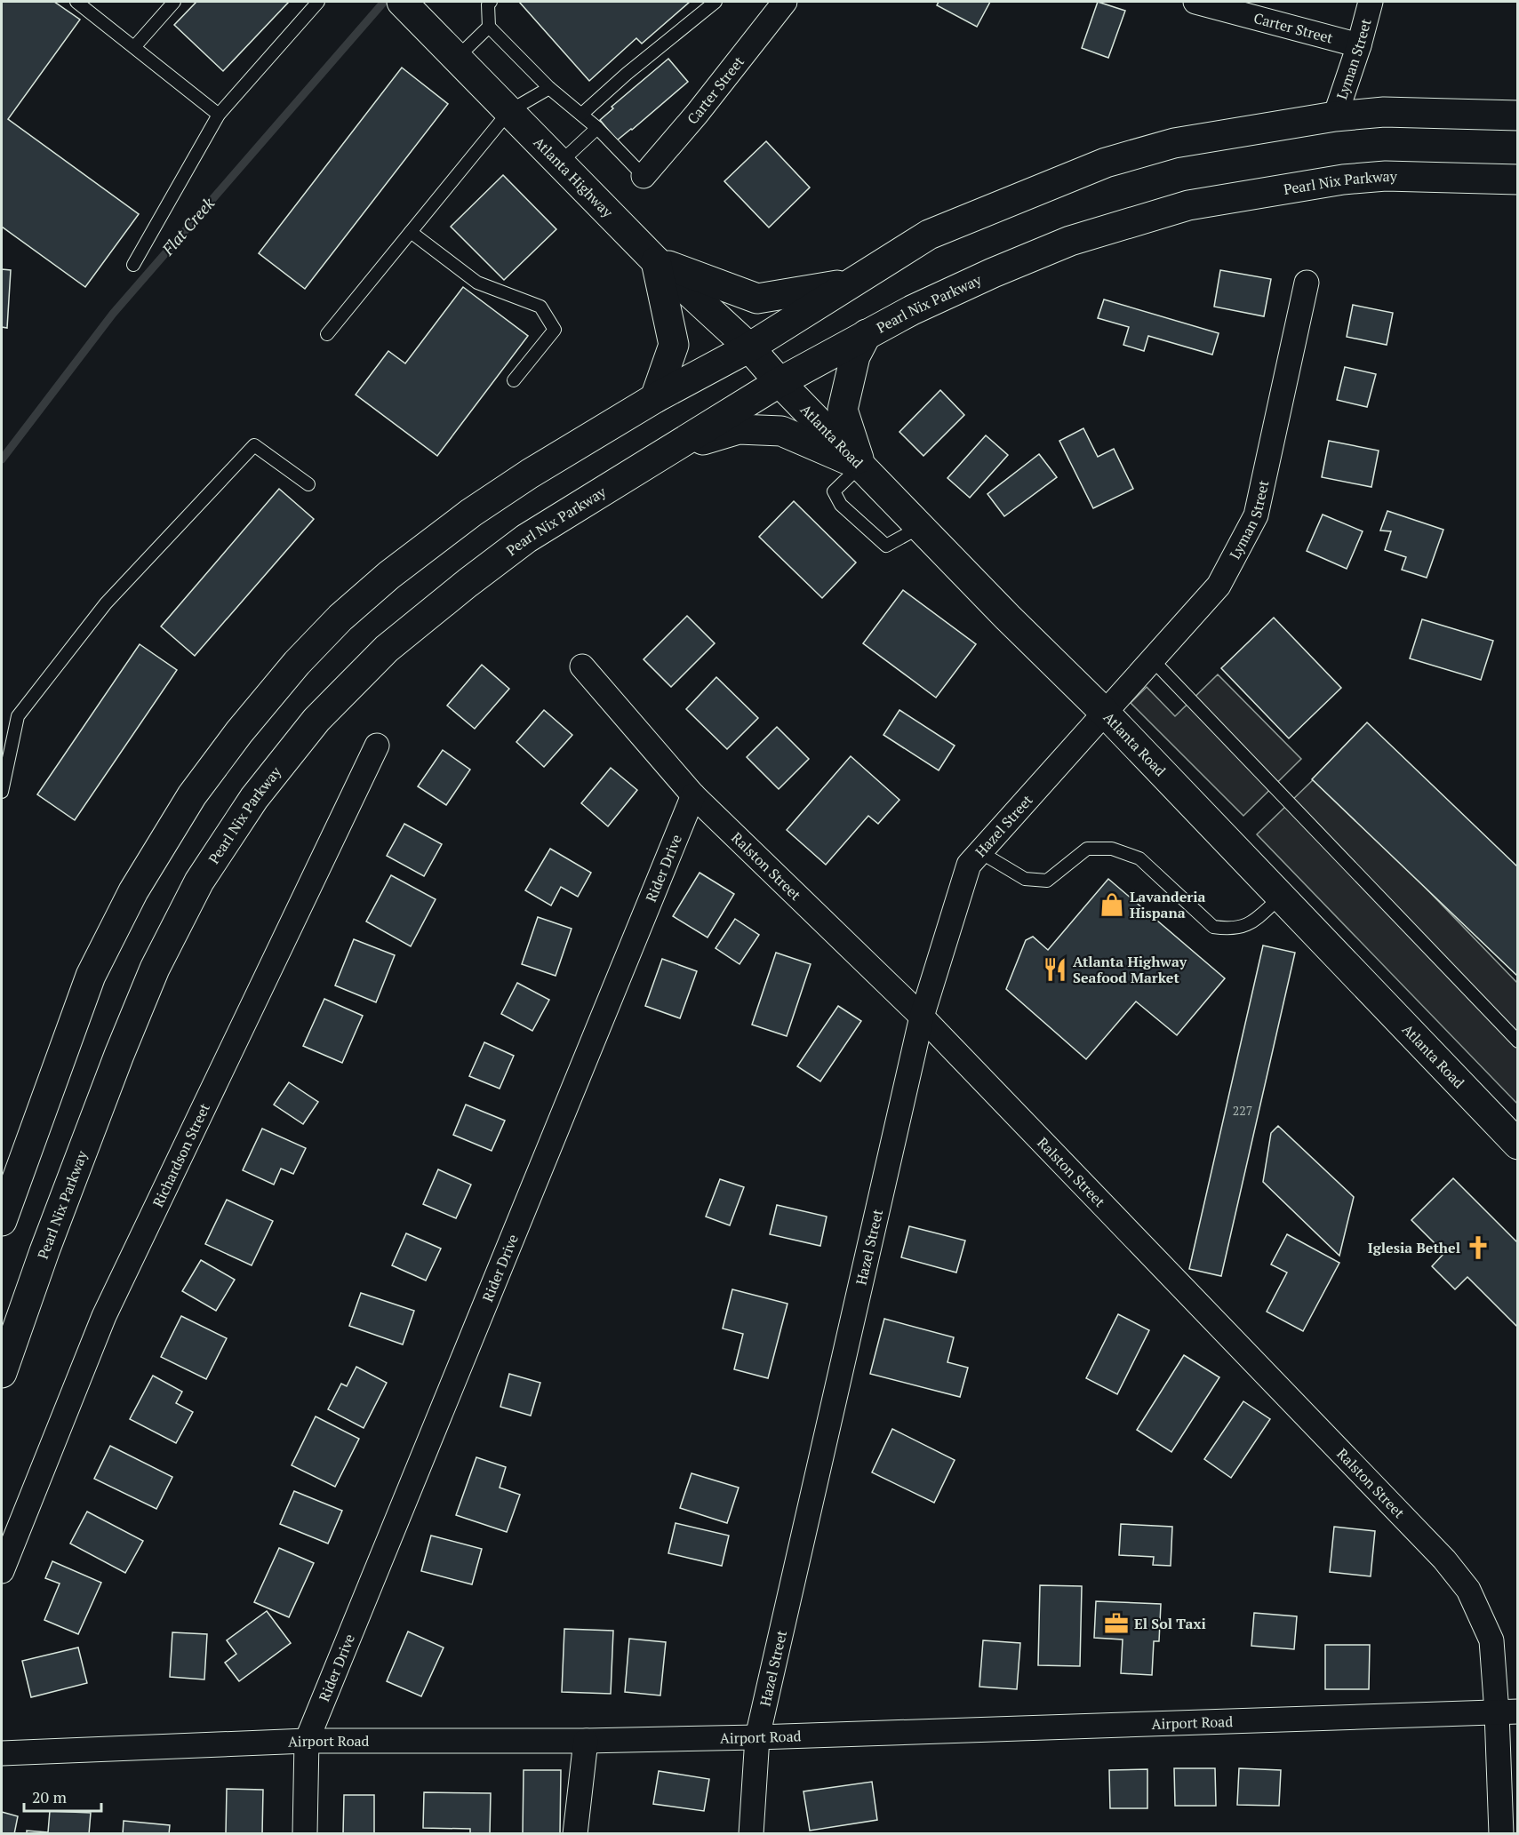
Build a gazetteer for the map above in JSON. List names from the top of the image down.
{
  "streets": {
    "main road": ["Atlanta Highway", "Pearl Nix Parkway", "Atlanta Road"],
    "street": [
      "Carter Street",
      "Lyman Street",
      "Hazel Street",
      "Ralston Street",
      "Rider Drive",
      "Richardson Street",
      "Airport Road"
    ]
  },
  "crossings": [
    ["Carter Street", "Lyman Street"],
    ["Lyman Street", "Atlanta Road"],
    ["Lyman Street", "Hazel Street"],
    ["Atlanta Highway", "Atlanta Road"],
    ["Pearl Nix Parkway", "Atlanta Road"],
    ["Atlanta Road", "Hazel Street"],
    ["Hazel Street", "Ralston Street"],
    ["Hazel Street", "Airport Road"],
    ["Ralston Street", "Rider Drive"],
    ["Ralston Street", "Airport Road"],
    ["Rider Drive", "Airport Road"]
  ],
  "water": ["Flat Creek"],
  "places": {
    "shop": ["Lavanderia Hispana"],
    "restaurant": ["Atlanta Highway Seafood Market"],
    "church": ["Iglesia Bethel"],
    "office": ["El Sol Taxi"]
  },
  "house_numbers": ["227"],
  "scale_bar": "20 m"
}
